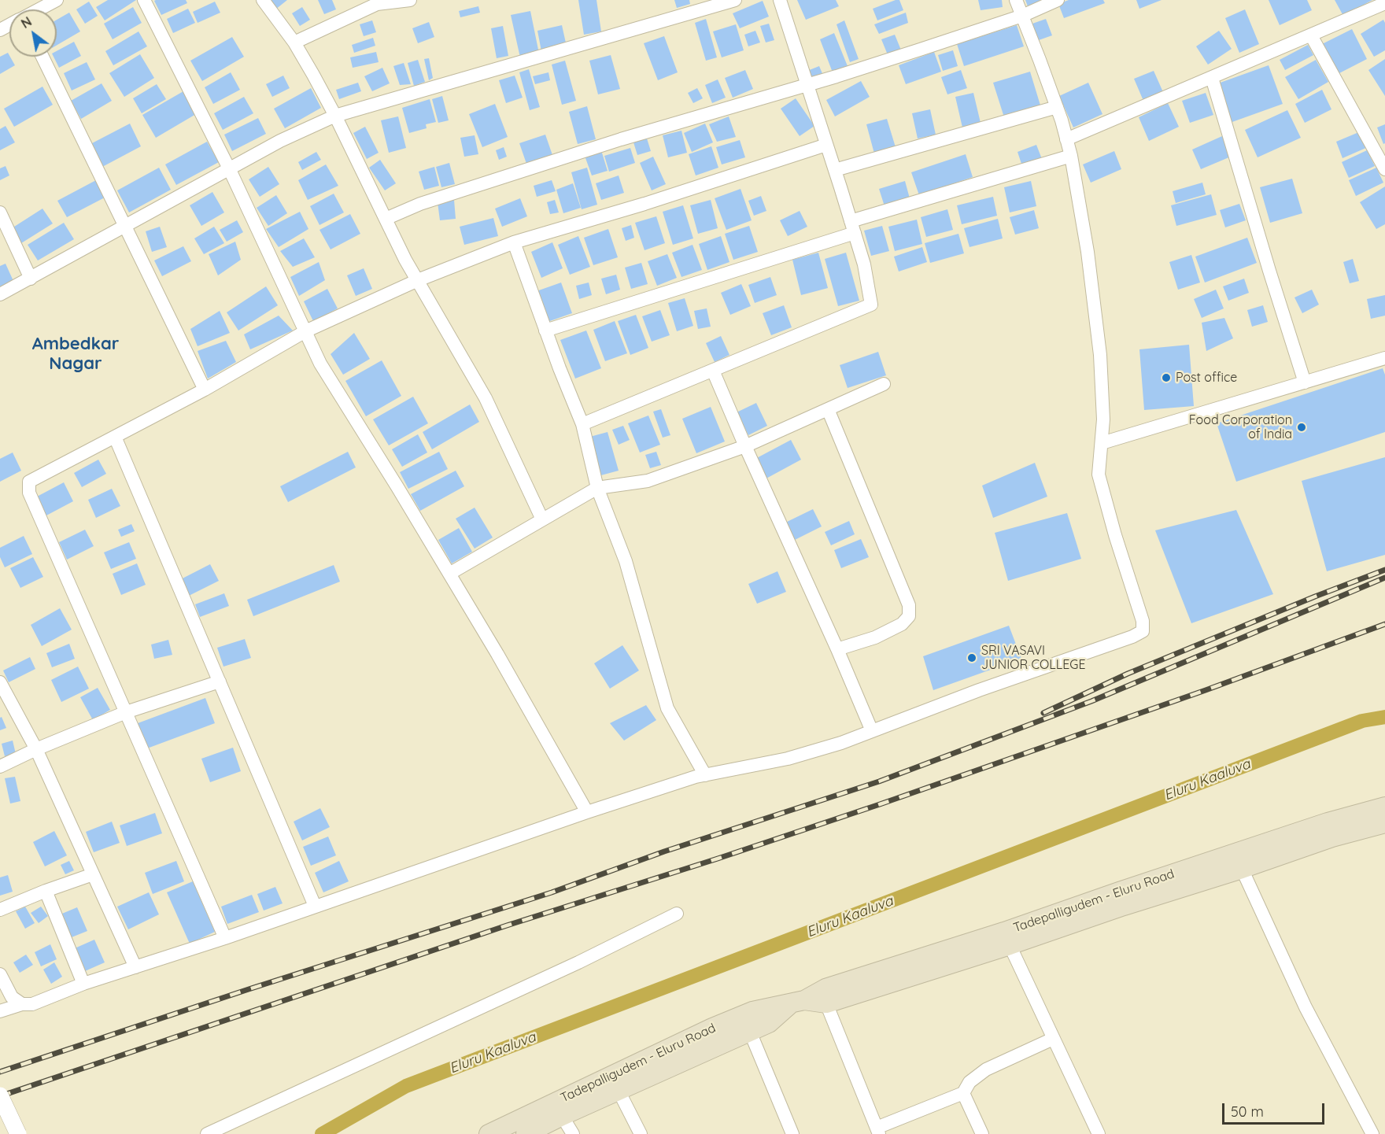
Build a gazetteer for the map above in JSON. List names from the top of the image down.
{
  "streets": {
    "main road": ["Tadepalligudem - Eluru Road"]
  },
  "districts": ["Ambedkar Nagar"],
  "water": ["Eluru Kaaluva"],
  "places": ["Post office", "Food Corporation of India", "SRI VASAVI JUNIOR COLLEGE"],
  "scale_bar": "50 m",
  "north": "top left"
}
